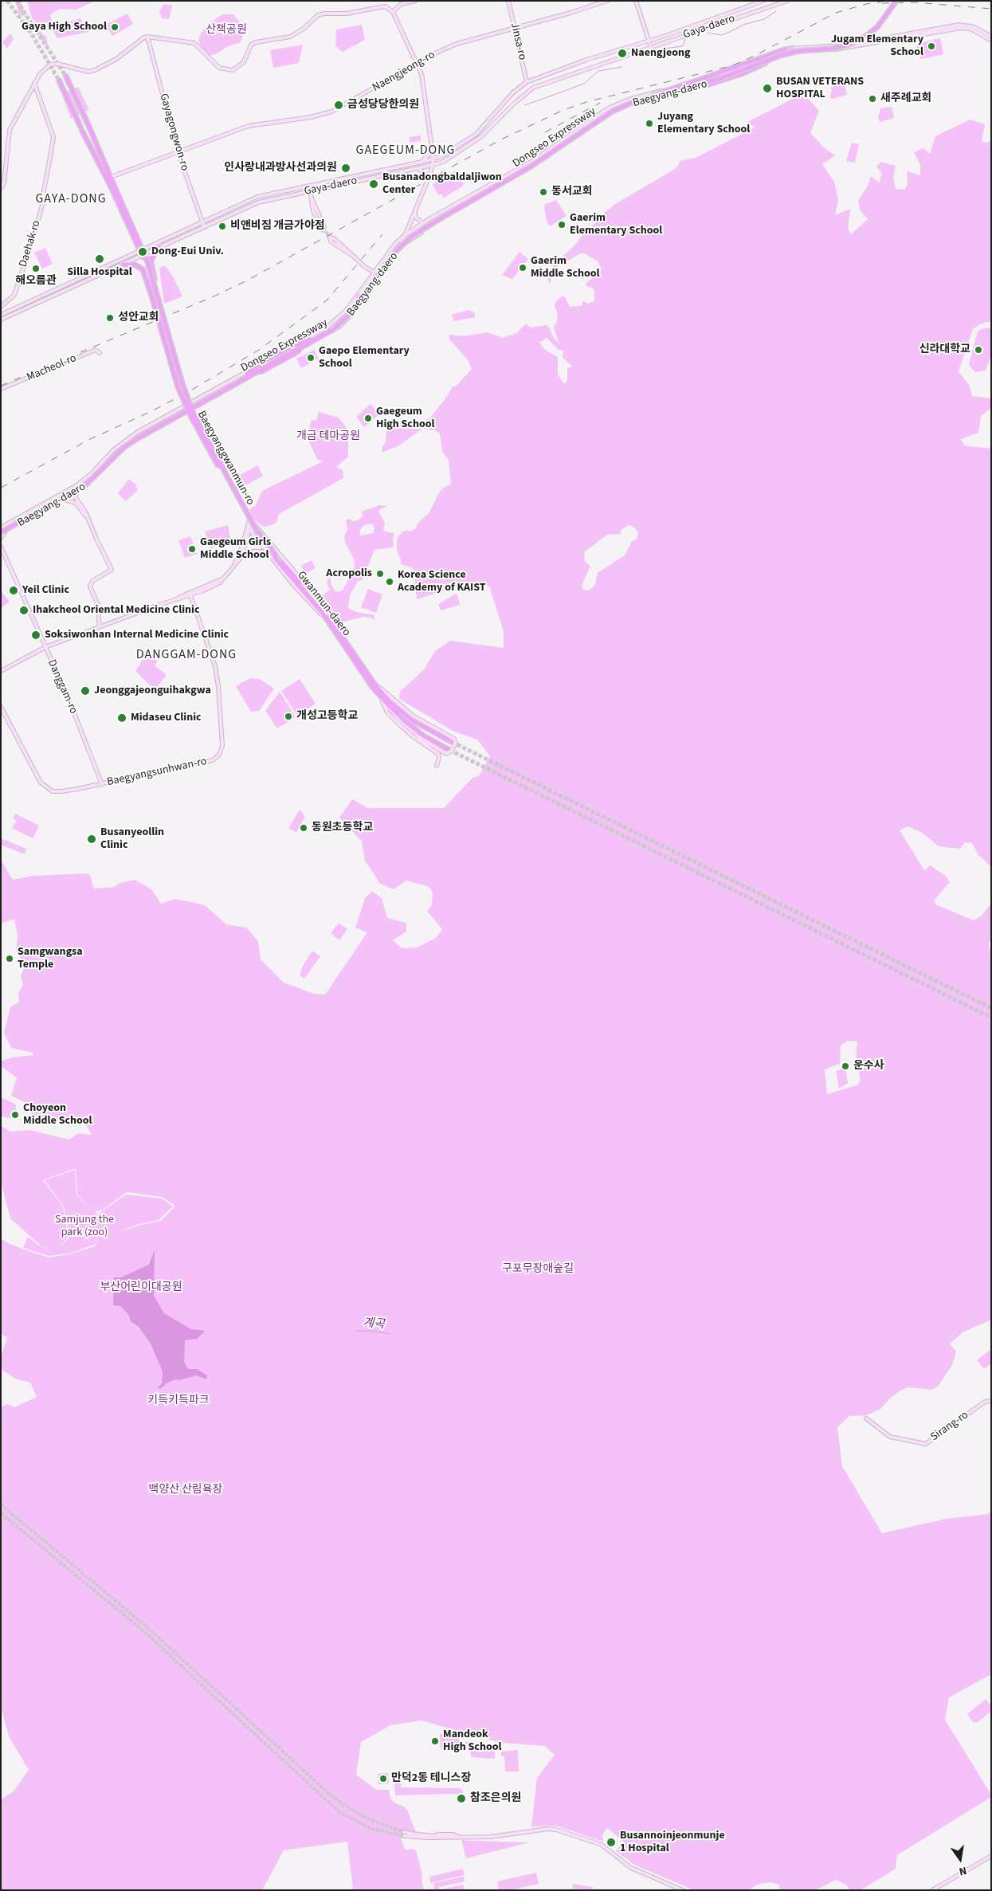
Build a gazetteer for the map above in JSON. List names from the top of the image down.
{
  "streets": {
    "highway": ["Dongseo Expressway", "Gwanmun-daero"],
    "main road": [
      "Gaya-daero",
      "Jinsa-ro",
      "Naengjeong-ro",
      "Baegyang-daero",
      "Gayagongwon-ro",
      "Daehak-ro",
      "Macheol-ro",
      "Baegyanggwanmun-ro",
      "Danggam-ro",
      "Baegyangsunhwan-ro",
      "Sirang-ro"
    ]
  },
  "crossings": [
    ["Gaya-daero", "Jinsa-ro"],
    ["Gaya-daero", "Gayagongwon-ro"],
    ["Jinsa-ro", "Naengjeong-ro"],
    ["Naengjeong-ro", "Gayagongwon-ro"],
    ["Baegyang-daero", "Dongseo Expressway"],
    ["Baegyang-daero", "Baegyanggwanmun-ro"],
    ["Baegyang-daero", "Gwanmun-daero"],
    ["Baegyanggwanmun-ro", "Gwanmun-daero"],
    ["Danggam-ro", "Baegyangsunhwan-ro"]
  ],
  "districts": ["GAEGEUM-DONG", "GAYA-DONG", "DANGGAM-DONG"],
  "water": ["계곡"],
  "parks": [
    "산책공원",
    "개금 테마공원",
    "Samjung the park (zoo)",
    "구포무장애숲길",
    "부산어린이대공원",
    "키득키득파크",
    "백양산 산림욕장"
  ],
  "places": [
    "Gaya High School",
    "Jugam Elementary School",
    "Naengjeong",
    "BUSAN VETERANS HOSPITAL",
    "새주례교회",
    "금성당당한의원",
    "Juyang Elementary School",
    "인사랑내과방사선과의원",
    "Busanadongbaldaljiwon Center",
    "동서교회",
    "Gaerim Elementary School",
    "비앤비짐 개금가야점",
    "Dong-Eui Univ.",
    "Silla Hospital",
    "Gaerim Middle School",
    "해오름관",
    "성안교회",
    "신라대학교",
    "Gaepo Elementary School",
    "Gaegeum High School",
    "Gaegeum Girls Middle School",
    "Acropolis",
    "Korea Science Academy of KAIST",
    "Yeil Clinic",
    "Ihakcheol Oriental Medicine Clinic",
    "Soksiwonhan Internal Medicine Clinic",
    "Jeonggajeonguihakgwa",
    "개성고등학교",
    "Midaseu Clinic",
    "동원초등학교",
    "Busanyeollin Clinic",
    "Samgwangsa Temple",
    "운수사",
    "Choyeon Middle School",
    "Mandeok High School",
    "만덕2동 테니스장",
    "참조은의원",
    "Busannoinjeonmunje 1 Hospital"
  ],
  "north": "bottom"
}
